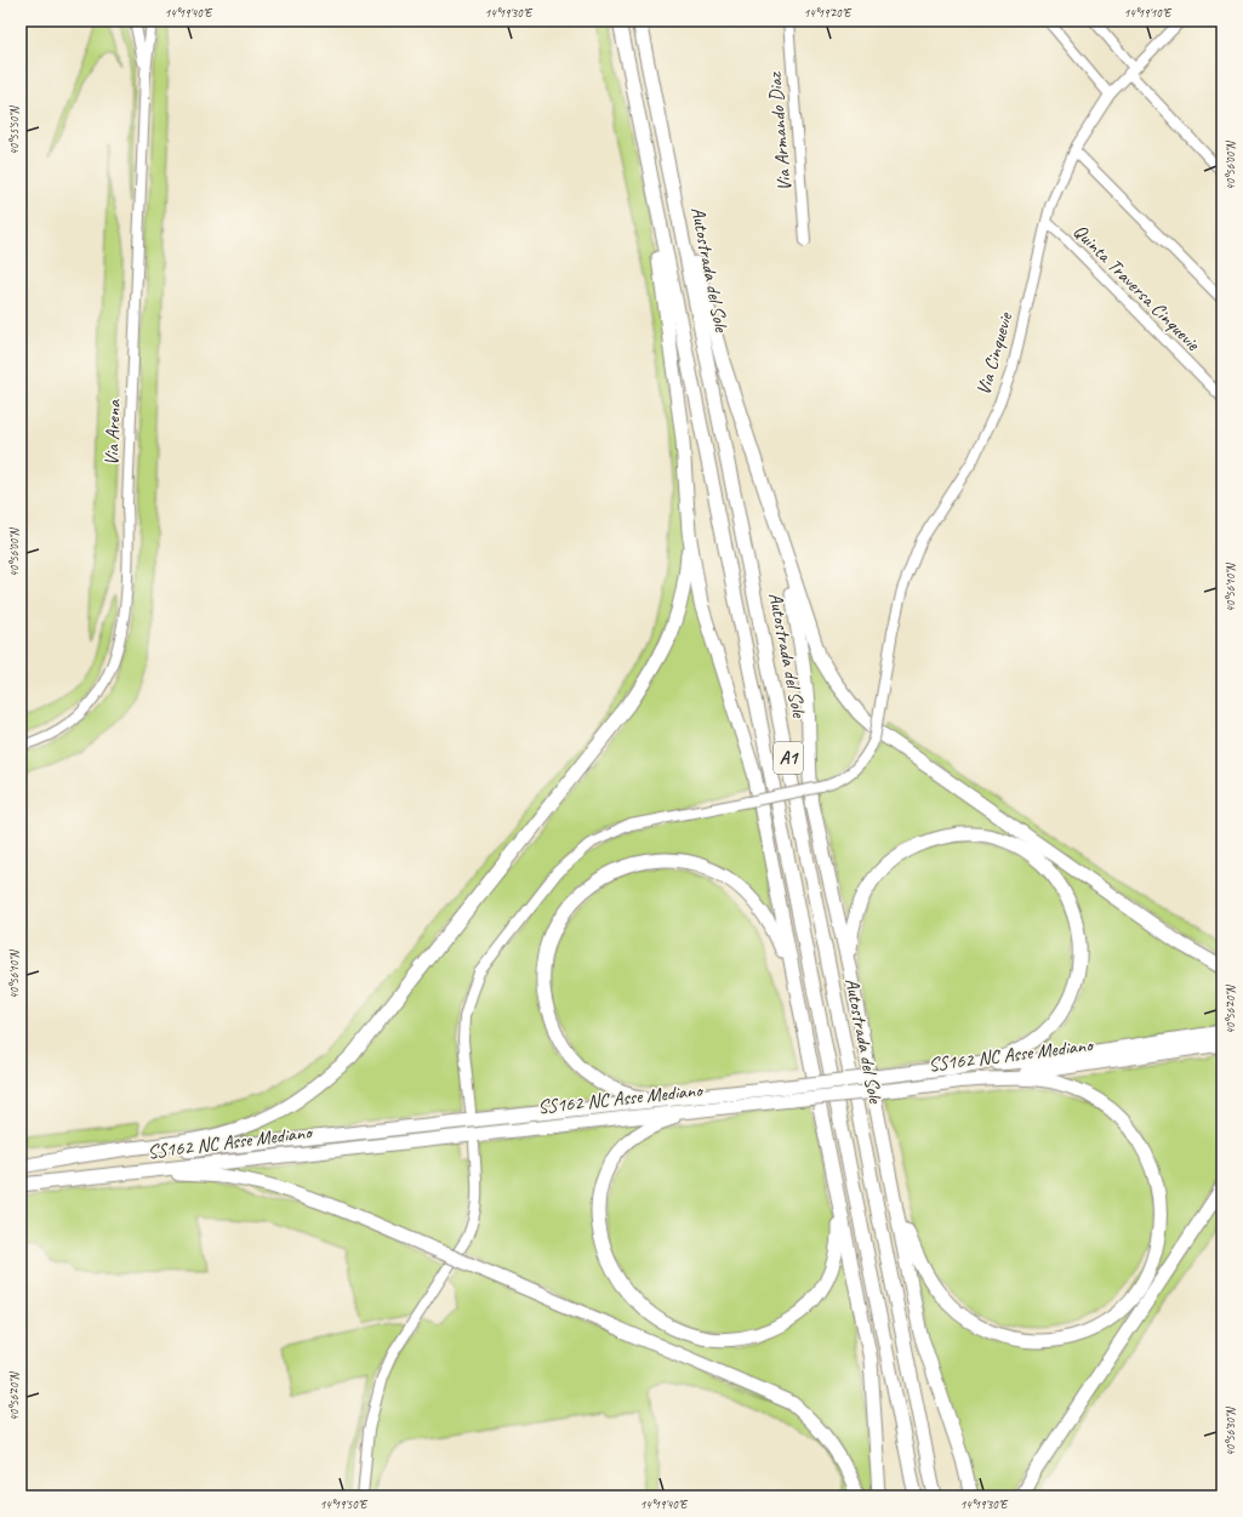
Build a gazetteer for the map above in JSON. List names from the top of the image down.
{
  "streets": {
    "highway": ["Autostrada del Sole", "A1", "SS162 NC Asse Mediano"],
    "street": [
      "Via Armando Diaz",
      "Quinta Traversa Cinquevie",
      "Via Cinquevie",
      "Via Arena"
    ]
  },
  "crossings": [
    ["Quinta Traversa Cinquevie", "Via Cinquevie"]
  ],
  "coordinates": [
    "14°19'40\"E",
    "14°19'30\"E",
    "14°19'20\"E",
    "14°19'10\"E",
    "40°55'50\"N",
    "40°56'00\"N",
    "40°56'10\"N",
    "40°56'20\"N",
    "40°56'30\"N",
    "14°19'50\"E"
  ]
}
